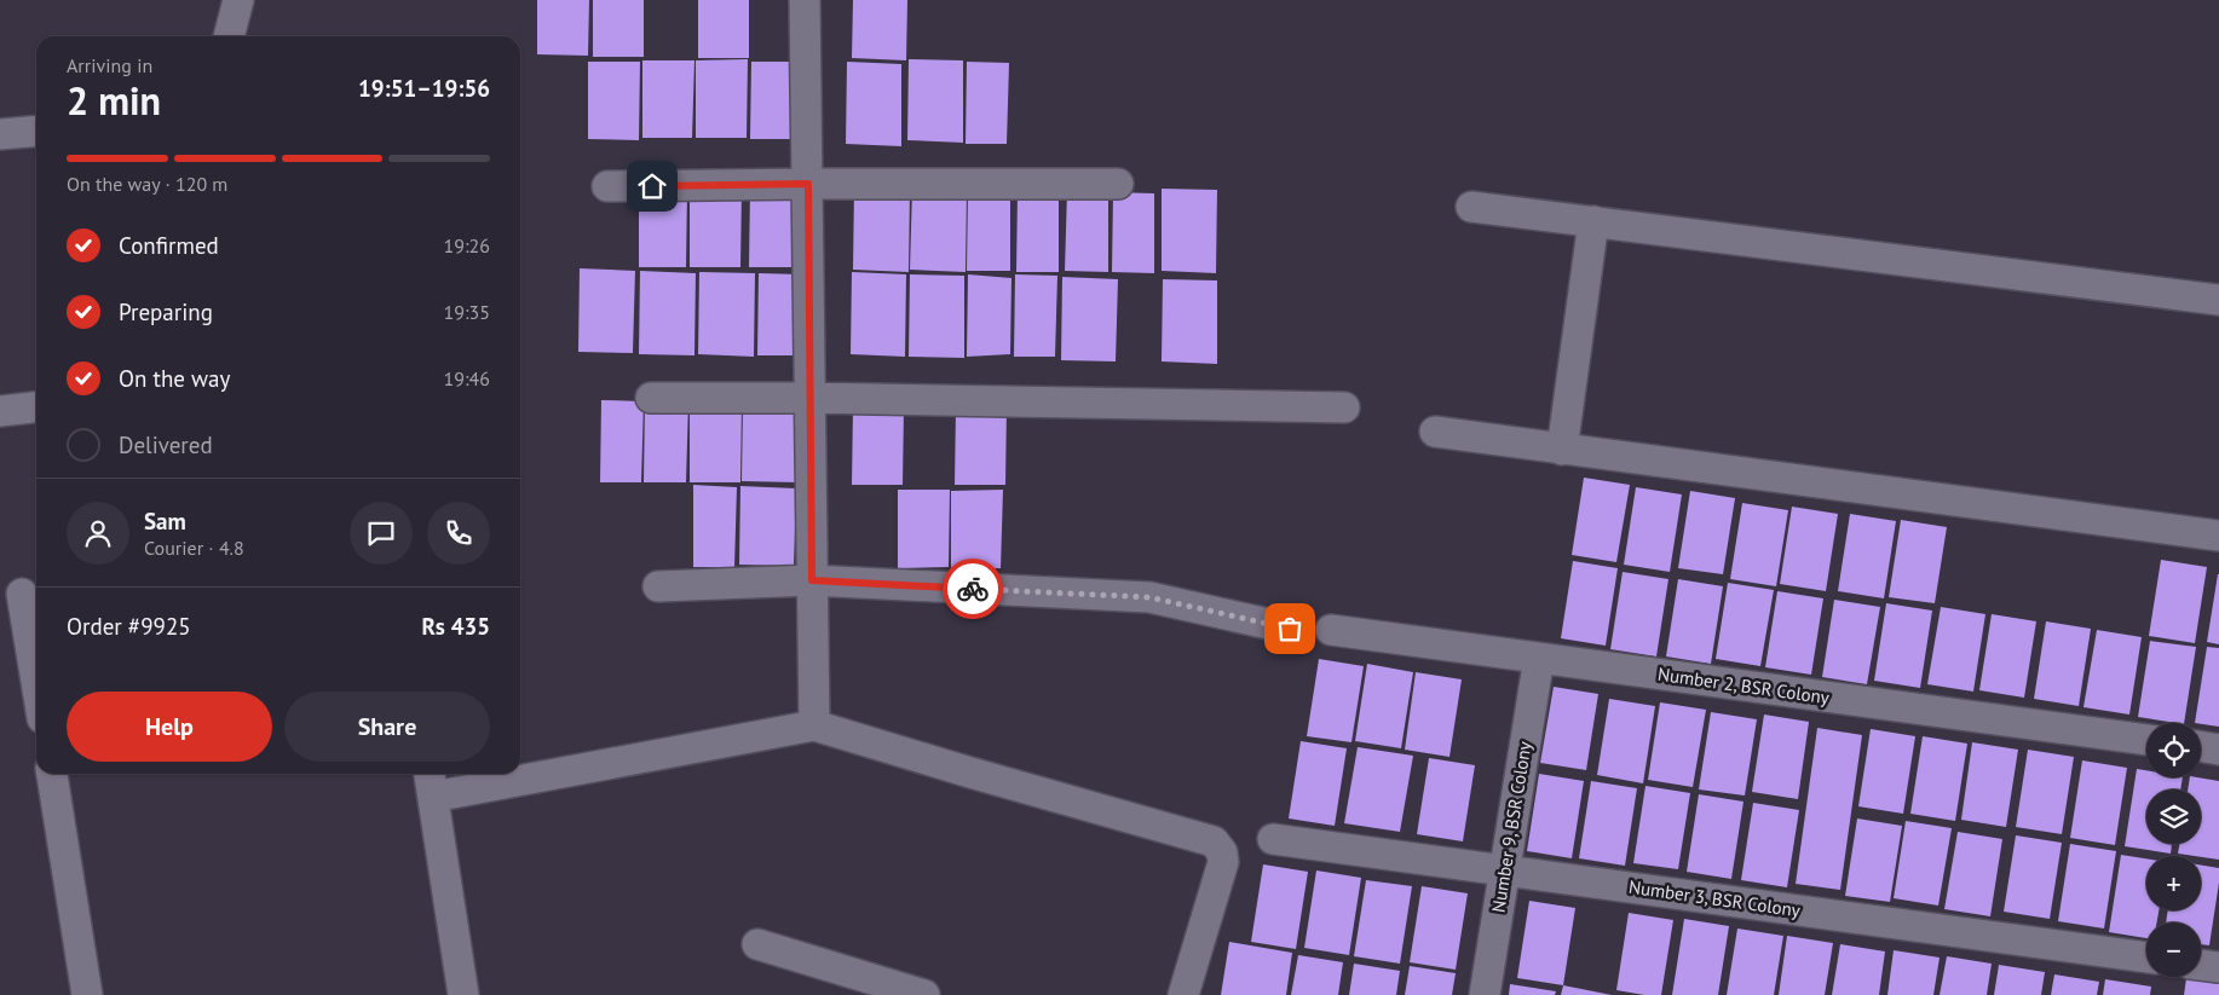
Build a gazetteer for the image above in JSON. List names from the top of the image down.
{
  "streets": {
    "street": ["Number 2, BSR Colony", "Number 9, BSR Colony", "Number 3, BSR Colony"]
  },
  "crossings": [
    ["Number 2, BSR Colony", "Number 9, BSR Colony"],
    ["Number 9, BSR Colony", "Number 3, BSR Colony"]
  ],
  "page": {
    "heading": ["2 min", "Arriving in", "19:51–19:56"],
    "panel": [
      "Sam",
      "Courier · 4.8",
      "Order #9925",
      "Rs 435"
    ],
    "bar": "On the way · 120 m",
    "list": [
      ["Confirmed", "19:26"],
      ["Preparing", "19:35"],
      ["On the way", "19:46"],
      "Delivered"
    ],
    "buttons": ["Help", "Share"],
    "map_buttons": ["+", "−"]
  }
}
